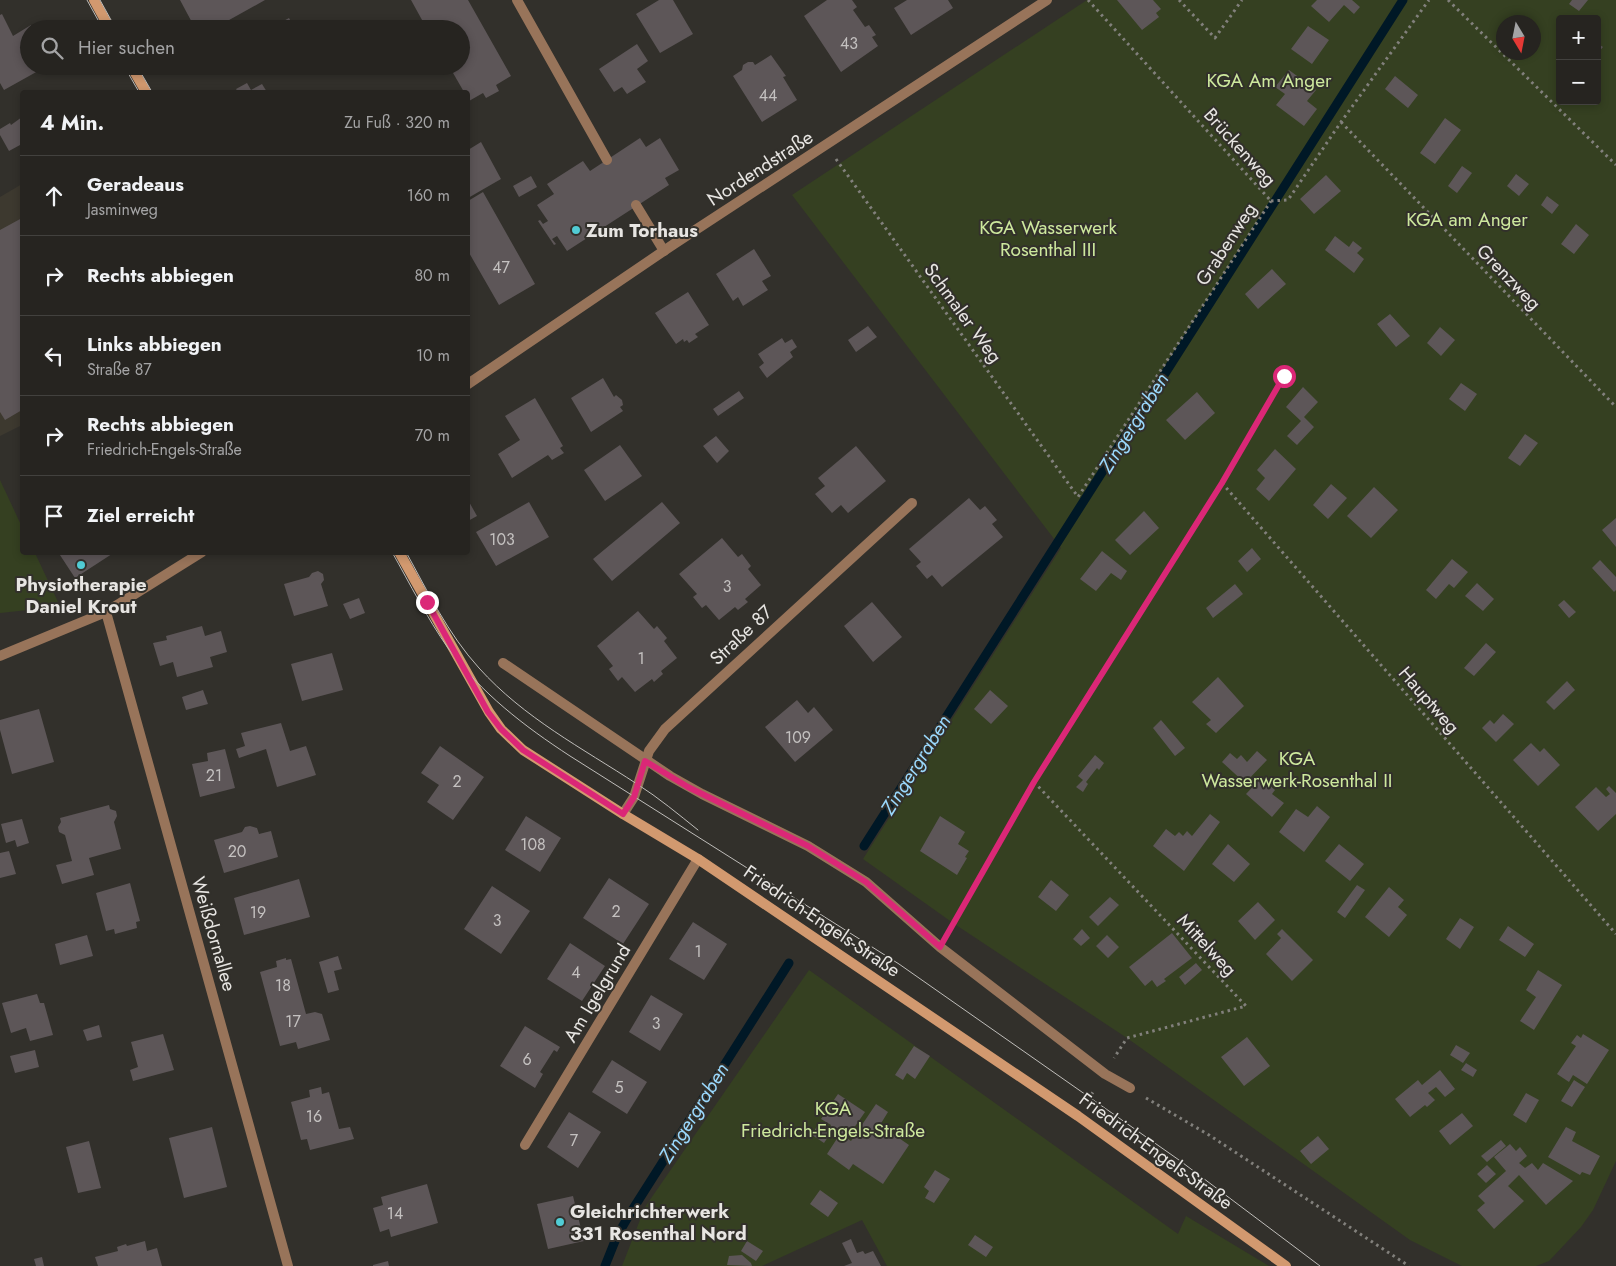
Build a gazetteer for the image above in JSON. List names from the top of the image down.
{
  "streets": {
    "main road": ["Friedrich-Engels-Straße"],
    "street": [
      "Nordendstraße",
      "Straße 87",
      "Weißdornallee",
      "Am Igelgrund"
    ],
    "path": [
      "Brückenweg",
      "Grabenweg",
      "Grenzweg",
      "Schmaler Weg",
      "Hauptweg",
      "Mittelweg"
    ]
  },
  "crossings": [
    ["Brückenweg", "Grabenweg"],
    ["Nordendstraße", "Schmaler Weg"],
    ["Grabenweg", "Grenzweg"],
    ["Grabenweg", "Schmaler Weg"],
    ["Straße 87", "Friedrich-Engels-Straße"],
    ["Friedrich-Engels-Straße", "Am Igelgrund"]
  ],
  "water": ["Zingergraben"],
  "parks": [
    "KGA Am Anger",
    "KGA am Anger",
    "KGA Wasserwerk Rosenthal III",
    "KGA Wasserwerk-Rosenthal II",
    "KGA Friedrich-Engels-Straße"
  ],
  "places": ["Zum Torhaus", "Physiotherapie Daniel Krout", "Gleichrichterwerk 331 Rosenthal Nord"],
  "house_numbers": [
    "43",
    "44",
    "47",
    "103",
    "3",
    "1",
    "109",
    "21",
    "2",
    "108",
    "20",
    "2",
    "19",
    "3",
    "1",
    "4",
    "18",
    "17",
    "3",
    "6",
    "5",
    "16",
    "7",
    "14"
  ],
  "north": "bottom",
  "page": {
    "map_buttons": ["+", "−"],
    "search": "Hier suchen",
    "heading": ["4 Min.", "Zu Fuß · 320 m"],
    "list": [
      ["Geradeaus", "Jasminweg", "160 m"],
      ["Rechts abbiegen", "80 m"],
      ["Links abbiegen", "Straße 87", "10 m"],
      ["Rechts abbiegen", "Friedrich-Engels-Straße", "70 m"],
      "Ziel erreicht"
    ]
  }
}
